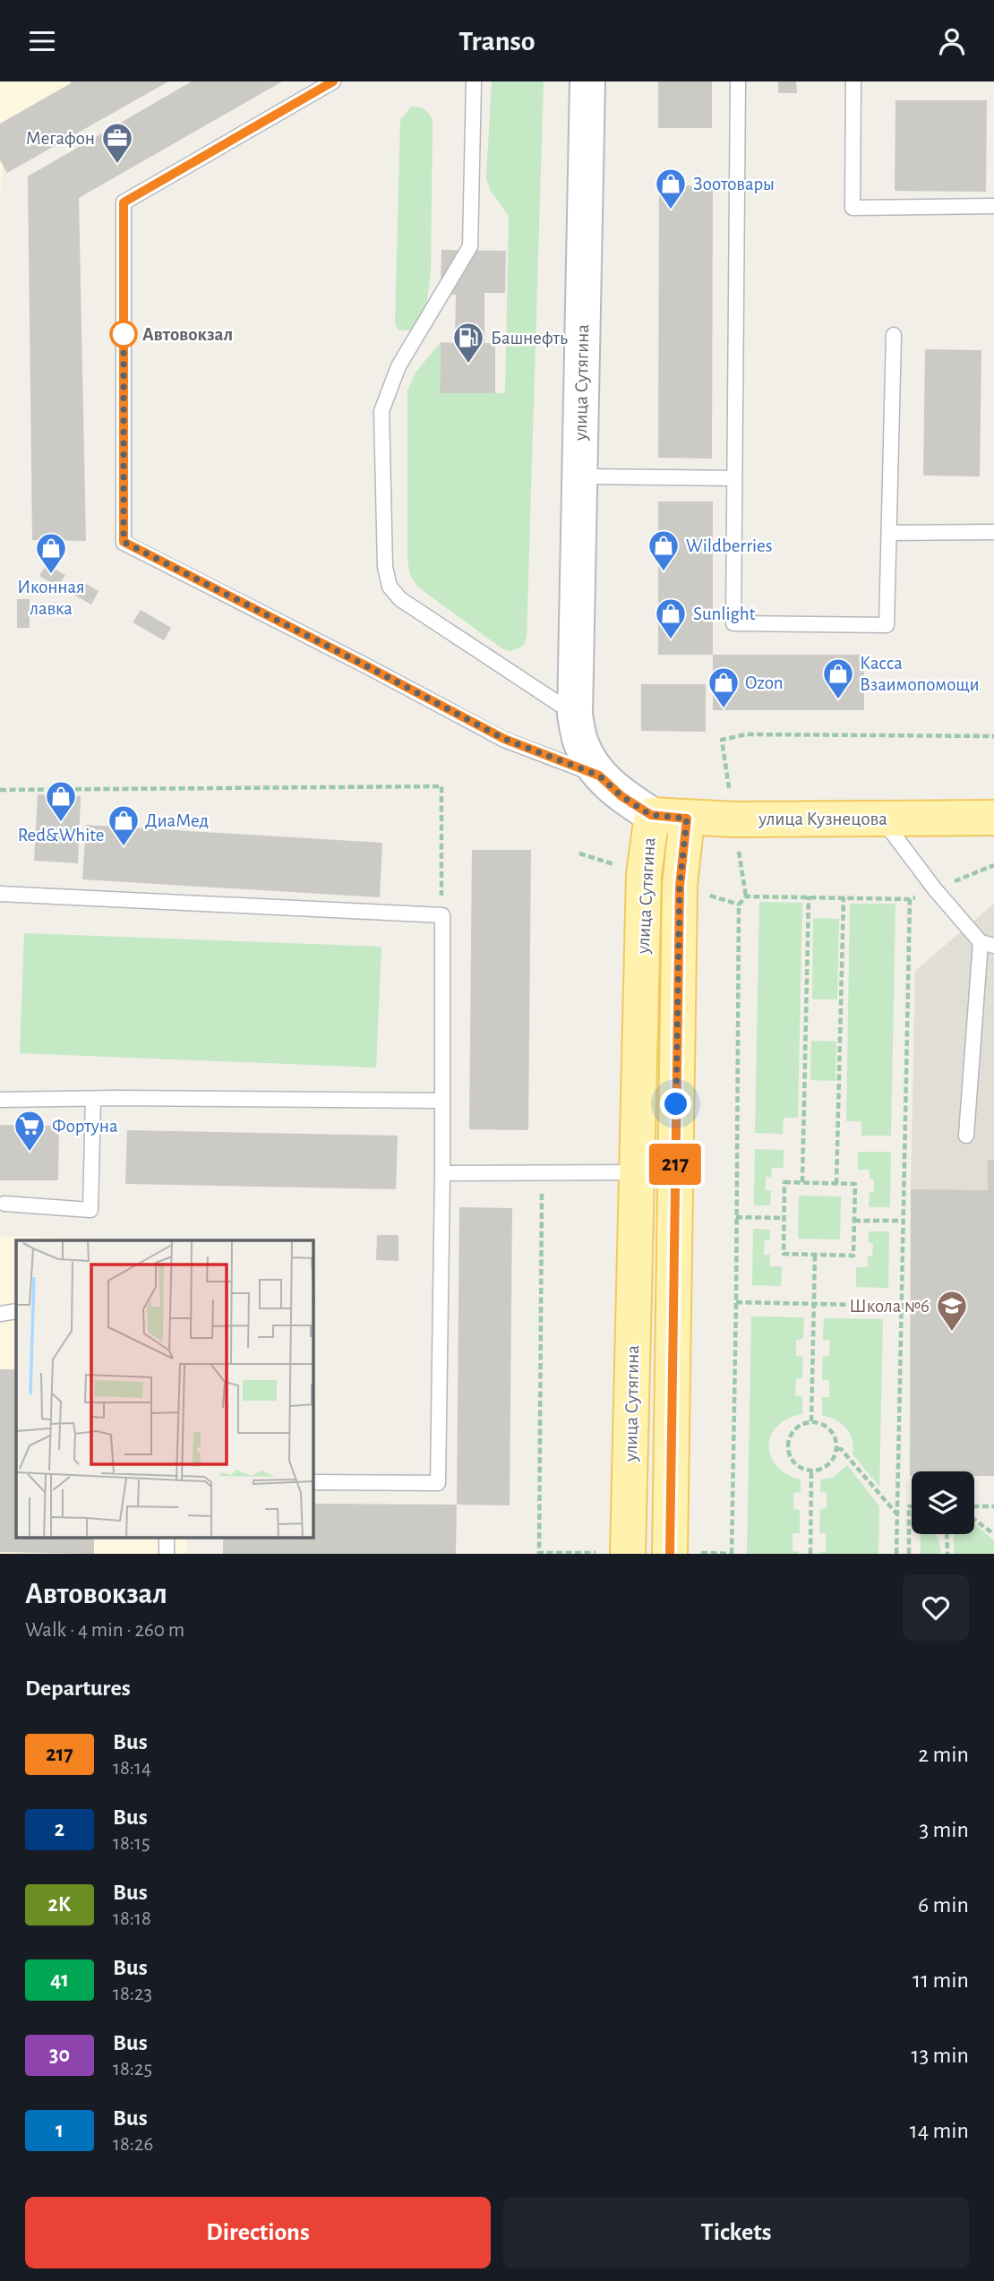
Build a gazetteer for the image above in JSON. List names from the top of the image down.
{
  "streets": {
    "main road": ["улица Сутягина", "улица Кузнецова"]
  },
  "crossings": [
    ["улица Сутягина", "улица Кузнецова"]
  ],
  "places": {
    "office": ["Мегафон"],
    "shop": [
      "Зоотовары",
      "Wildberries",
      "Иконная лавка",
      "Sunlight",
      "Касса Взаимопомощи",
      "Ozon",
      "Red&White",
      "ДиаМед"
    ],
    "other": ["Автовокзал"],
    "fuel station": ["Башнефть"],
    "supermarket": ["Фортуна"],
    "school or university": ["Школа №6"]
  },
  "lines": ["bus line 217"],
  "page": {
    "header": "Transo",
    "on_map": "217",
    "heading": [
      ["Автовокзал", "Walk · 4 min · 260 m"],
      "Departures"
    ],
    "list": [
      {
        "mark": "217",
        "name": "Bus",
        "note": "18:14",
        "value": "2 min"
      },
      {
        "mark": "2",
        "name": "Bus",
        "note": "18:15",
        "value": "3 min"
      },
      {
        "mark": "2К",
        "name": "Bus",
        "note": "18:18",
        "value": "6 min"
      },
      {
        "mark": "41",
        "name": "Bus",
        "note": "18:23",
        "value": "11 min"
      },
      {
        "mark": "30",
        "name": "Bus",
        "note": "18:25",
        "value": "13 min"
      },
      {
        "mark": "1",
        "name": "Bus",
        "note": "18:26",
        "value": "14 min"
      }
    ],
    "buttons": ["Directions", "Tickets"]
  }
}
